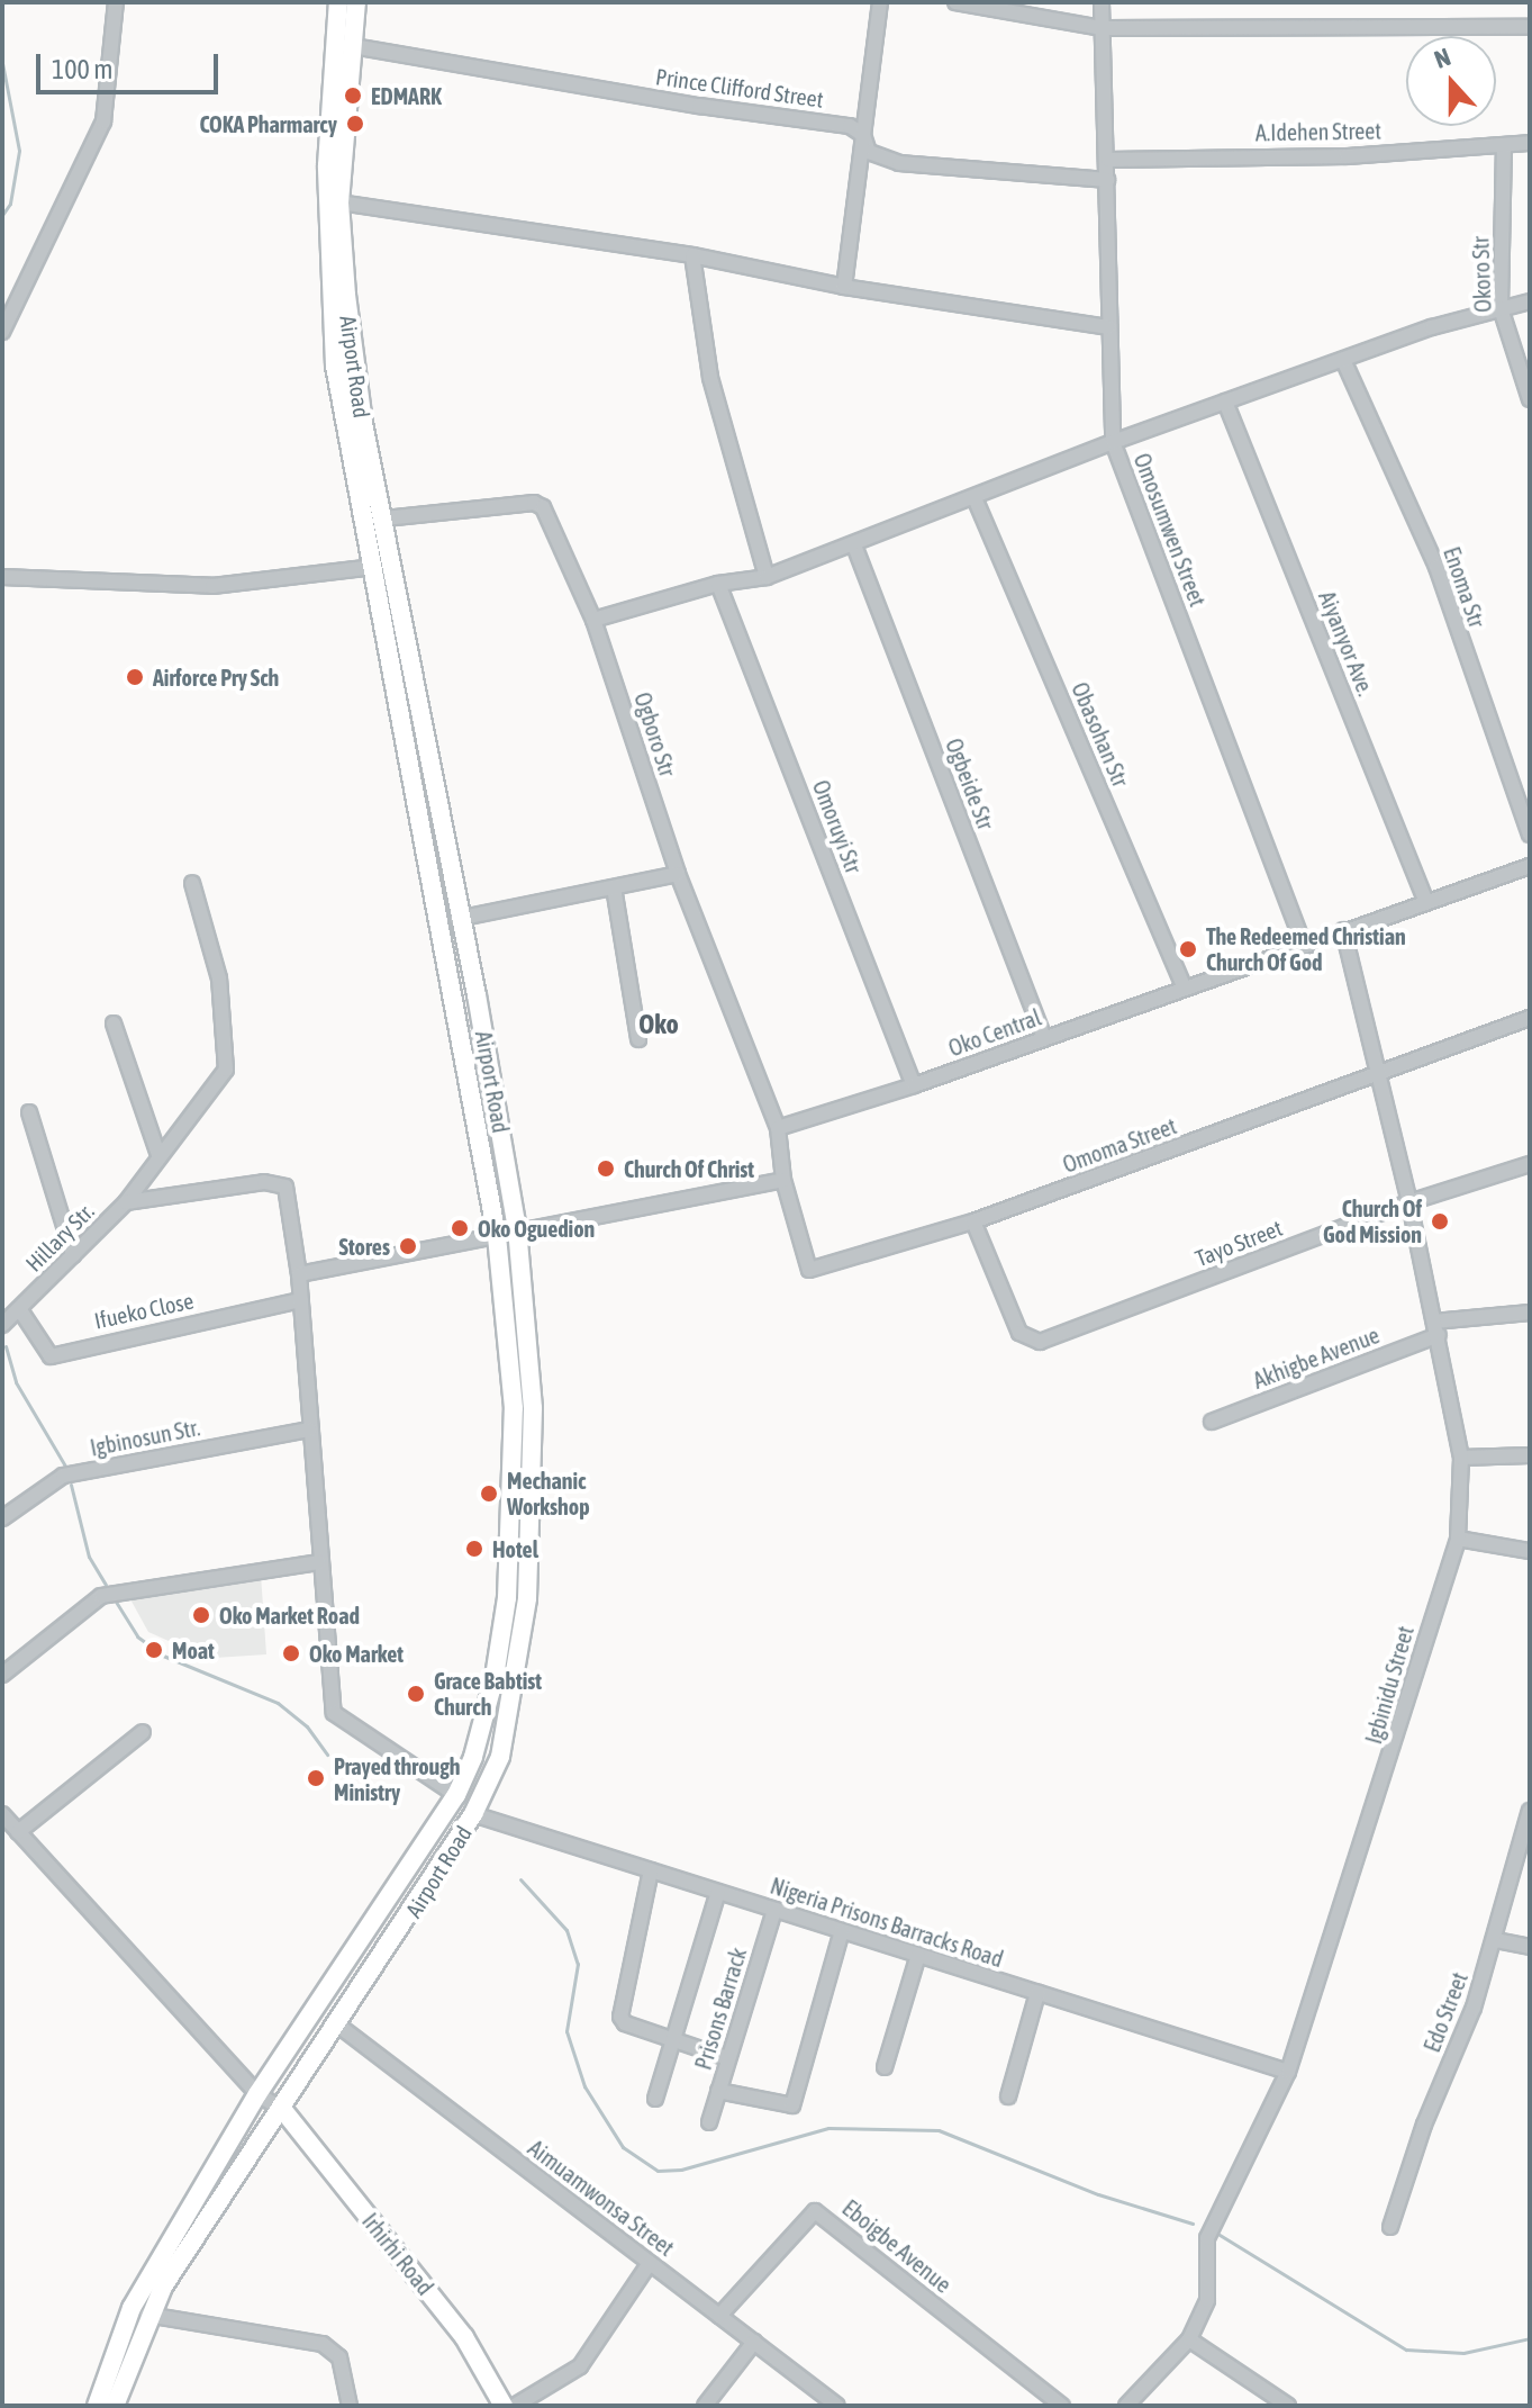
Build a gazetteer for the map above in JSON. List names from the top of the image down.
{
  "streets": {
    "main road": ["Airport Road", "Irhirhi Road"],
    "street": [
      "Prince Clifford Street",
      "A.Idehen Street",
      "Okoro Str",
      "Omosumwen Street",
      "Enoma Str",
      "Aiyanyor Ave.",
      "Ogboro Str",
      "Obasohan Str",
      "Ogbeide Str",
      "Omoruyi Str",
      "Oko Central",
      "Omoma Street",
      "Hillary Str.",
      "Tayo Street",
      "Ifueko Close",
      "Akhigbe Avenue",
      "Igbinosun Str.",
      "Igbinidu Street",
      "Nigeria Prisons Barracks Road",
      "Prisons Barrack",
      "Edo Street",
      "Aimuamwonsa Street",
      "Eboigbe Avenue"
    ]
  },
  "crossings": [
    ["Prince Clifford Street", "Airport Road"],
    ["Prince Clifford Street", "Omosumwen Street"],
    ["A.Idehen Street", "Okoro Str"],
    ["A.Idehen Street", "Omosumwen Street"],
    ["Airport Road", "Ogboro Str"],
    ["Airport Road", "Nigeria Prisons Barracks Road"],
    ["Airport Road", "Aimuamwonsa Street"],
    ["Airport Road", "Irhirhi Road"],
    ["Omosumwen Street", "Oko Central"],
    ["Aiyanyor Ave.", "Oko Central"],
    ["Ogboro Str", "Oko Central"],
    ["Obasohan Str", "Oko Central"],
    ["Ogbeide Str", "Oko Central"],
    ["Omoruyi Str", "Oko Central"],
    ["Oko Central", "Igbinidu Street"],
    ["Omoma Street", "Tayo Street"],
    ["Omoma Street", "Igbinidu Street"],
    ["Hillary Str.", "Ifueko Close"],
    ["Tayo Street", "Igbinidu Street"],
    ["Akhigbe Avenue", "Igbinidu Street"],
    ["Igbinidu Street", "Nigeria Prisons Barracks Road"],
    ["Nigeria Prisons Barracks Road", "Prisons Barrack"],
    ["Aimuamwonsa Street", "Eboigbe Avenue"]
  ],
  "districts": ["Oko"],
  "places": [
    "EDMARK",
    "COKA Pharmarcy",
    "Airforce Pry Sch",
    "The Redeemed Christian Church Of God",
    "Church Of Christ",
    "Church Of God Mission",
    "Oko Oguedion",
    "Stores",
    "Mechanic Workshop",
    "Hotel",
    "Oko Market Road",
    "Moat",
    "Oko Market",
    "Grace Babtist Church",
    "Prayed through Ministry"
  ],
  "scale_bar": "100 m",
  "north": "top"
}
